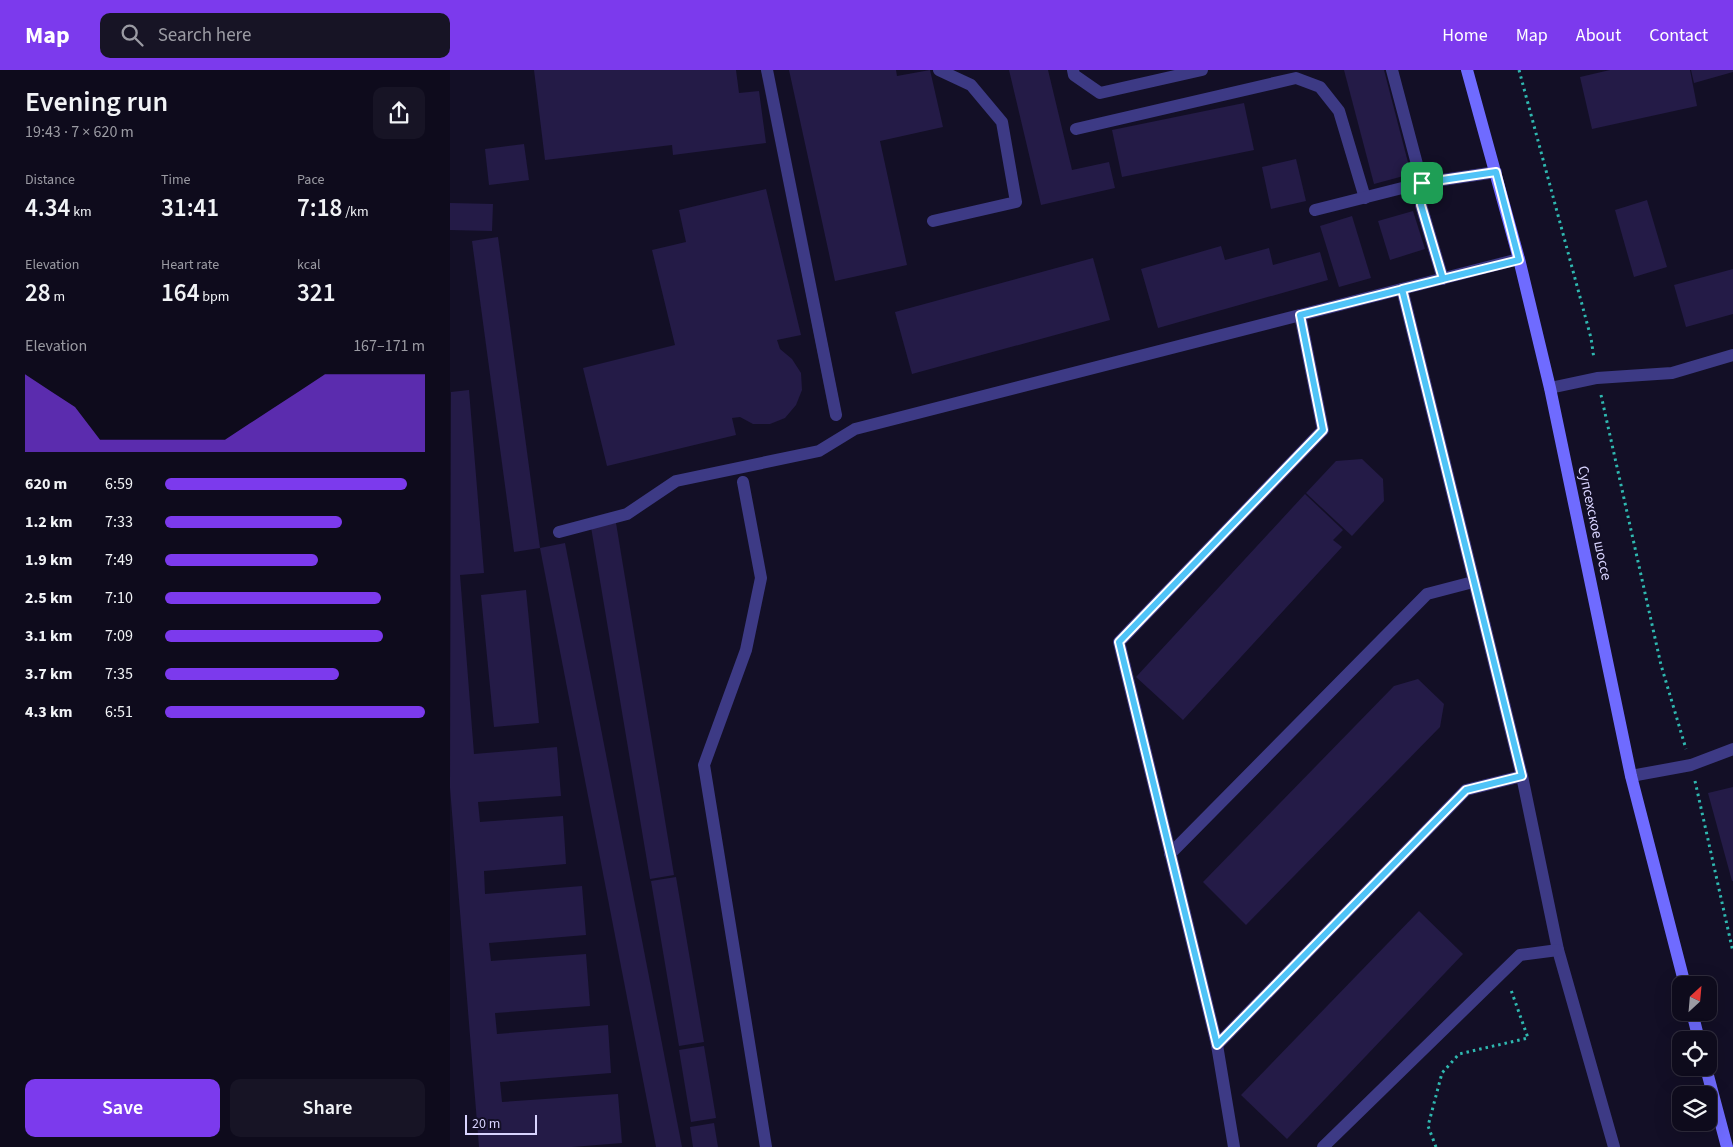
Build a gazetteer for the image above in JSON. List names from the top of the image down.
{
  "streets": {
    "main road": ["Супсехское шоссе"]
  },
  "scale_bar": "20 m",
  "north": "top right",
  "page": {
    "header": "Map",
    "search": "Search here",
    "nav": [
      "Home",
      "Map",
      "About",
      "Contact"
    ],
    "heading": ["Evening run", "19:43 · 7 × 620 m"],
    "stats": [
      ["Distance", "4.34 km"],
      ["Time", "31:41"],
      ["Pace", "7:18 /km"],
      ["Elevation", "28 m"],
      ["Heart rate", "164 bpm"],
      ["kcal", "321"]
    ],
    "chart": ["Elevation", "167–171 m"],
    "list": [
      {
        "name": "620 m",
        "note": "6:59"
      },
      {
        "name": "1.2 km",
        "note": "7:33"
      },
      {
        "name": "1.9 km",
        "note": "7:49"
      },
      {
        "name": "2.5 km",
        "note": "7:10"
      },
      {
        "name": "3.1 km",
        "note": "7:09"
      },
      {
        "name": "3.7 km",
        "note": "7:35"
      },
      {
        "name": "4.3 km",
        "note": "6:51"
      }
    ],
    "buttons": ["Save", "Share"],
    "scale": "20 m"
  }
}
